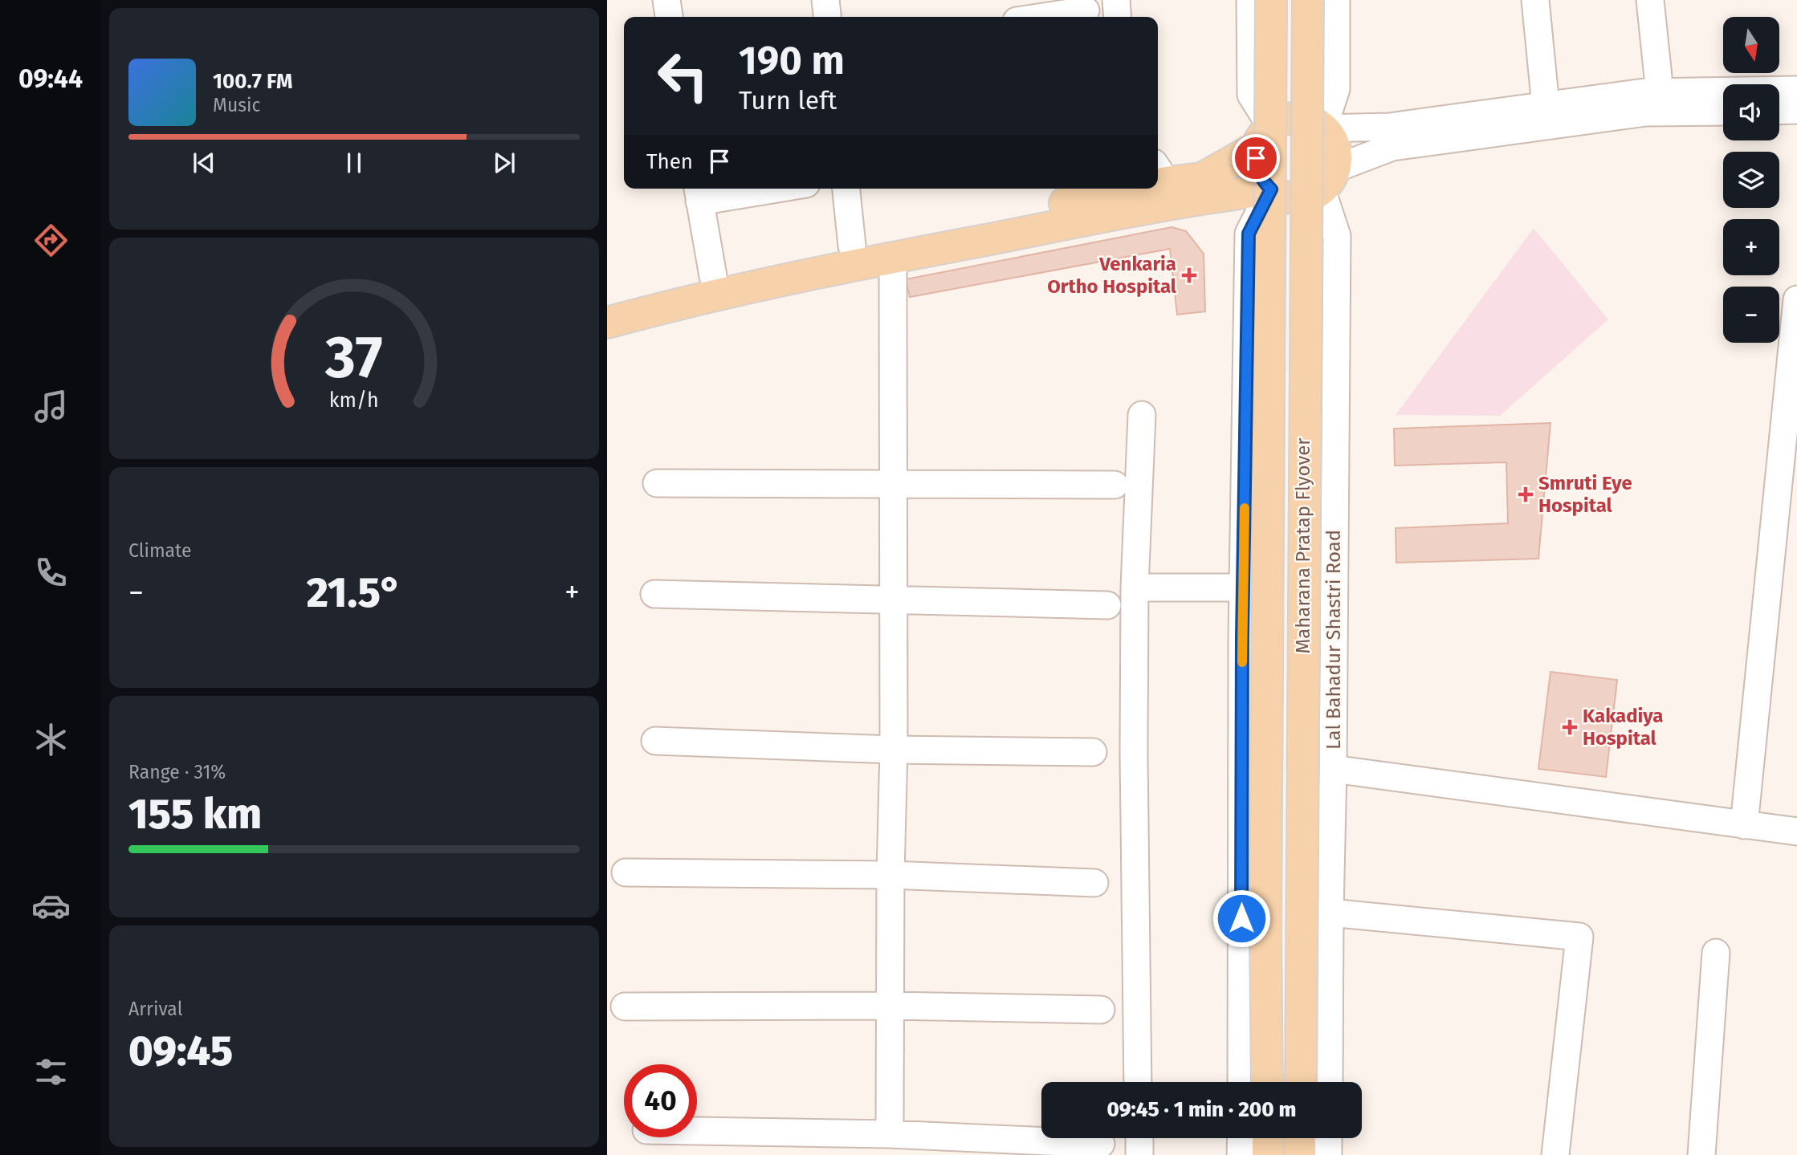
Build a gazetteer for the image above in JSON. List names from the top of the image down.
{
  "streets": {
    "main road": ["Maharana Pratap Flyover"],
    "street": ["Lal Bahadur Shastri Road"]
  },
  "places": {
    "health": ["Venkaria Ortho Hospital", "Smruti Eye Hospital", "Kakadiya Hospital"]
  },
  "north": "bottom",
  "page": {
    "tabs": "09:44",
    "map_buttons": ["+", "−"],
    "turn": ["190 m", "Turn left"],
    "song": ["100.7 FM", "Music"],
    "then": "Then",
    "tile": [
      "Climate",
      ["Range · 31%", "155 km"],
      ["Arrival", "09:45"]
    ],
    "heat": ["−", "21.5°", "+"],
    "limit": "40",
    "trip": "09:45 · 1 min · 200 m",
    "gauge": ["37", "km/h"]
  }
}
